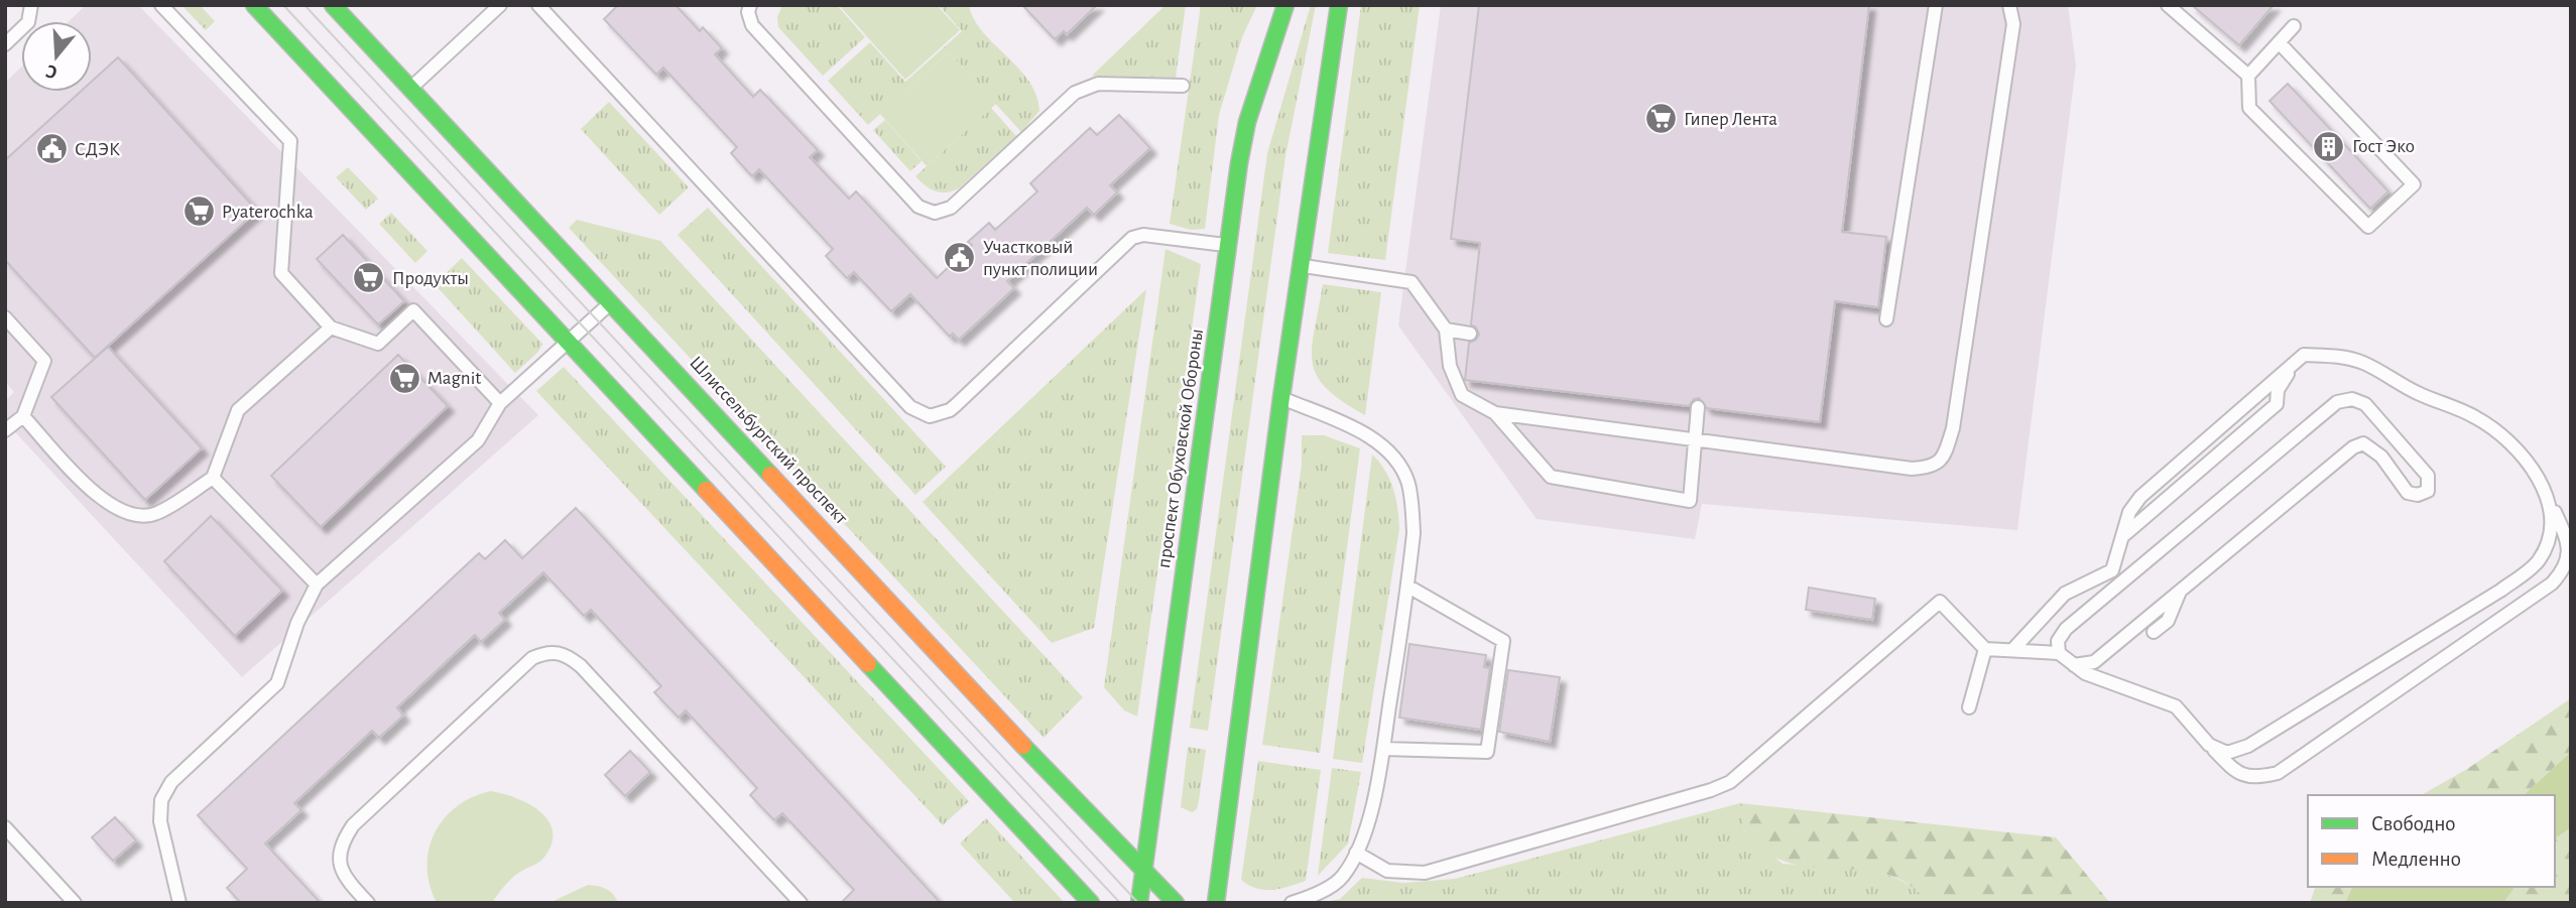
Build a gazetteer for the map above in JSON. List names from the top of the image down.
{
  "streets": {
    "main road": ["Шлиссельбургский проспект", "проспект Обуховской Обороны"]
  },
  "crossings": [
    ["Шлиссельбургский проспект", "проспект Обуховской Обороны"]
  ],
  "places": {
    "supermarket": [
      "Гипер Лента",
      "Pyaterochka",
      "Продукты",
      "Magnit"
    ],
    "building": ["Гост Эко"],
    "public building": ["СДЭК", "Участковый пункт полиции"]
  },
  "legend": ["Свободно", "Медленно"],
  "north": "bottom"
}
